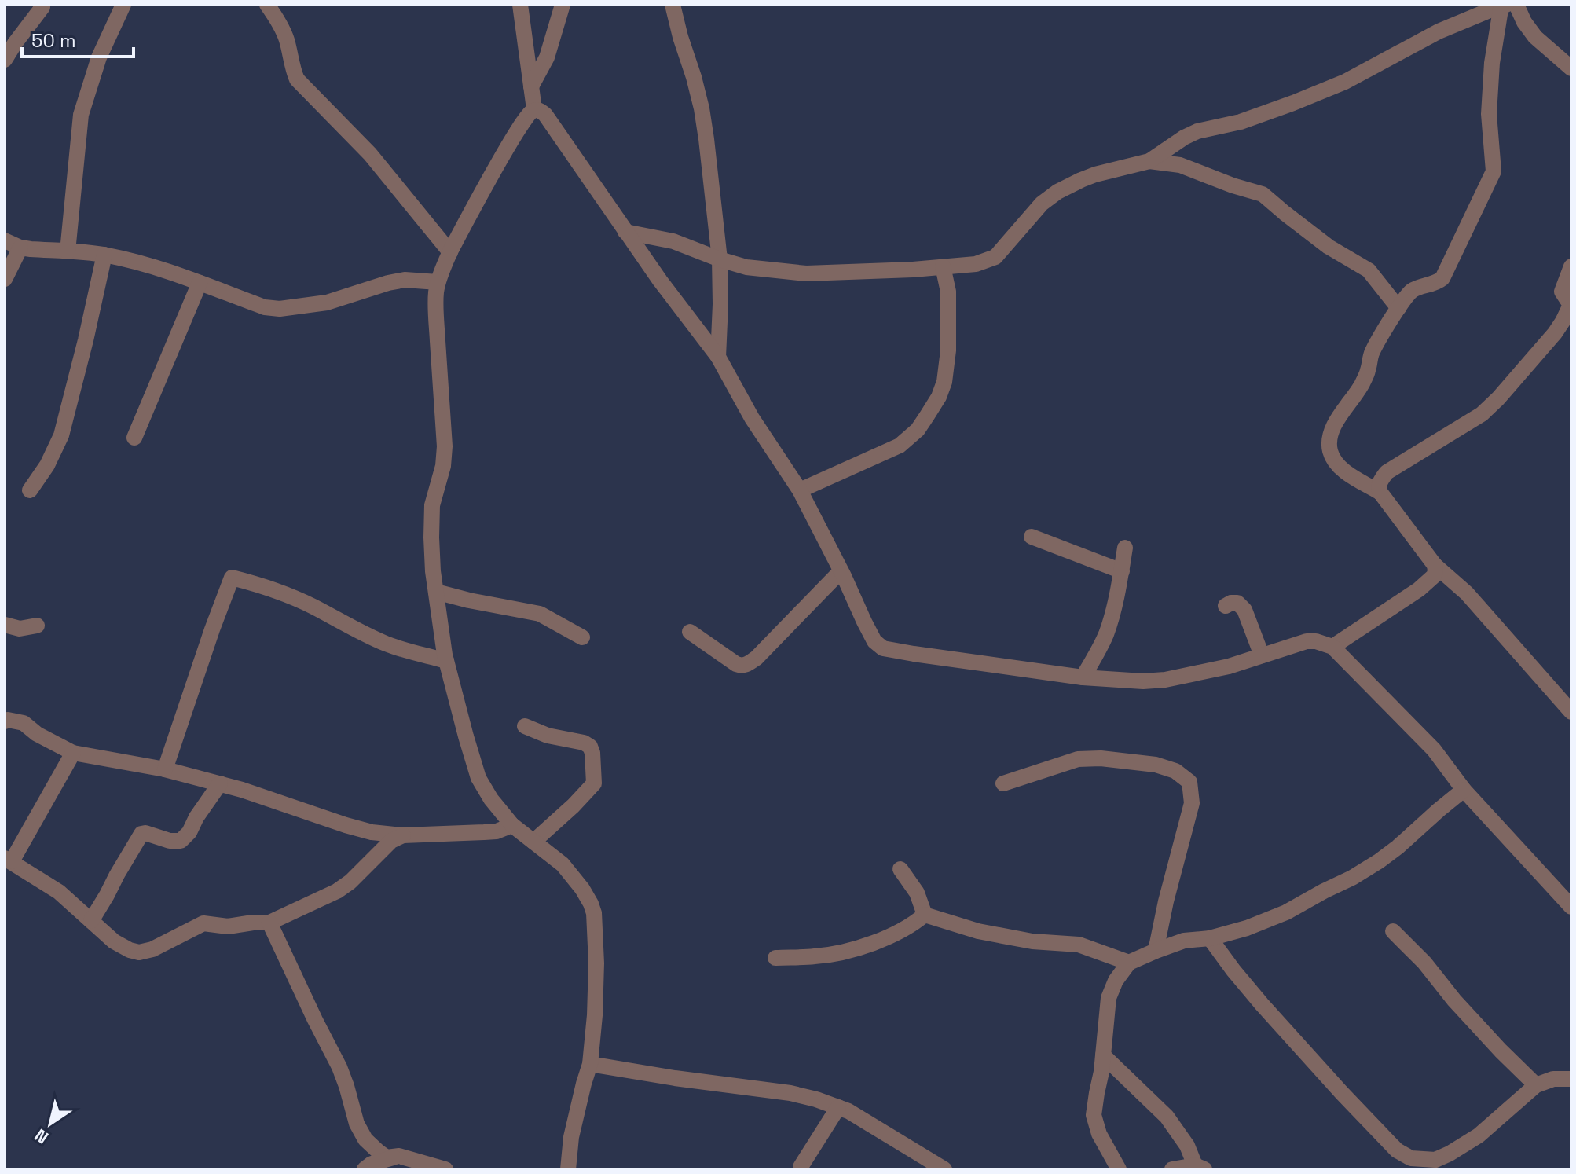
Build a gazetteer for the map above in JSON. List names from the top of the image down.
{
  "scale_bar": "50 m",
  "north": "bottom left"
}
